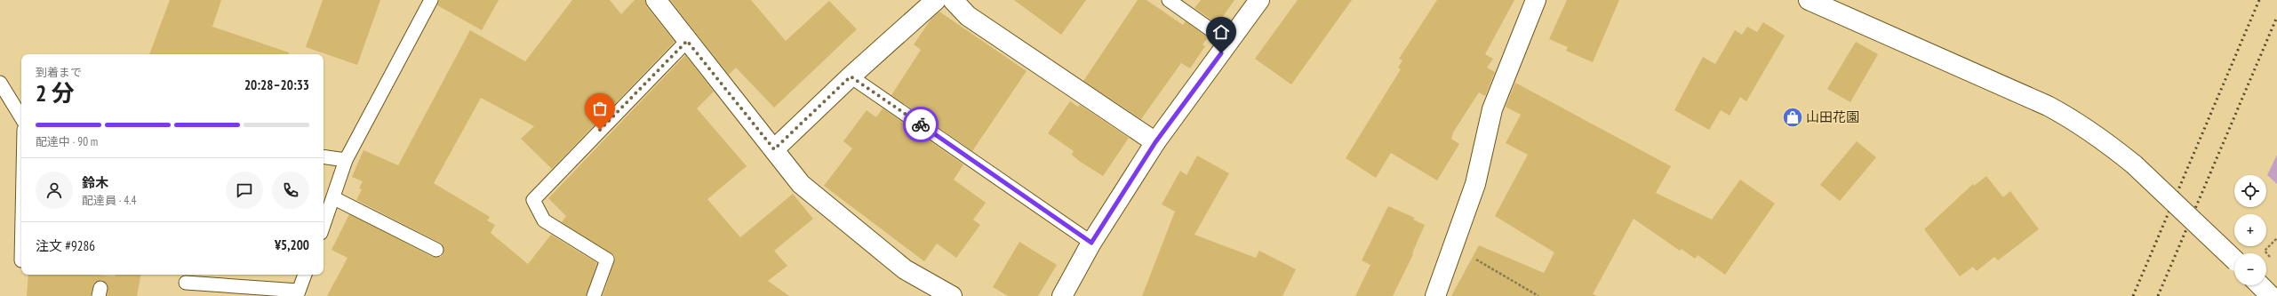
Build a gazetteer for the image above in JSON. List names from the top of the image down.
{
  "places": {
    "shop": ["山田花園"]
  },
  "page": {
    "heading": ["2 分", "到着まで", "20:28–20:33"],
    "panel": [
      "鈴木",
      "配達員 · 4.4",
      "注文 #9286",
      "¥5,200"
    ],
    "bar": "配達中 · 90 m",
    "map_buttons": ["+", "−"]
  }
}
